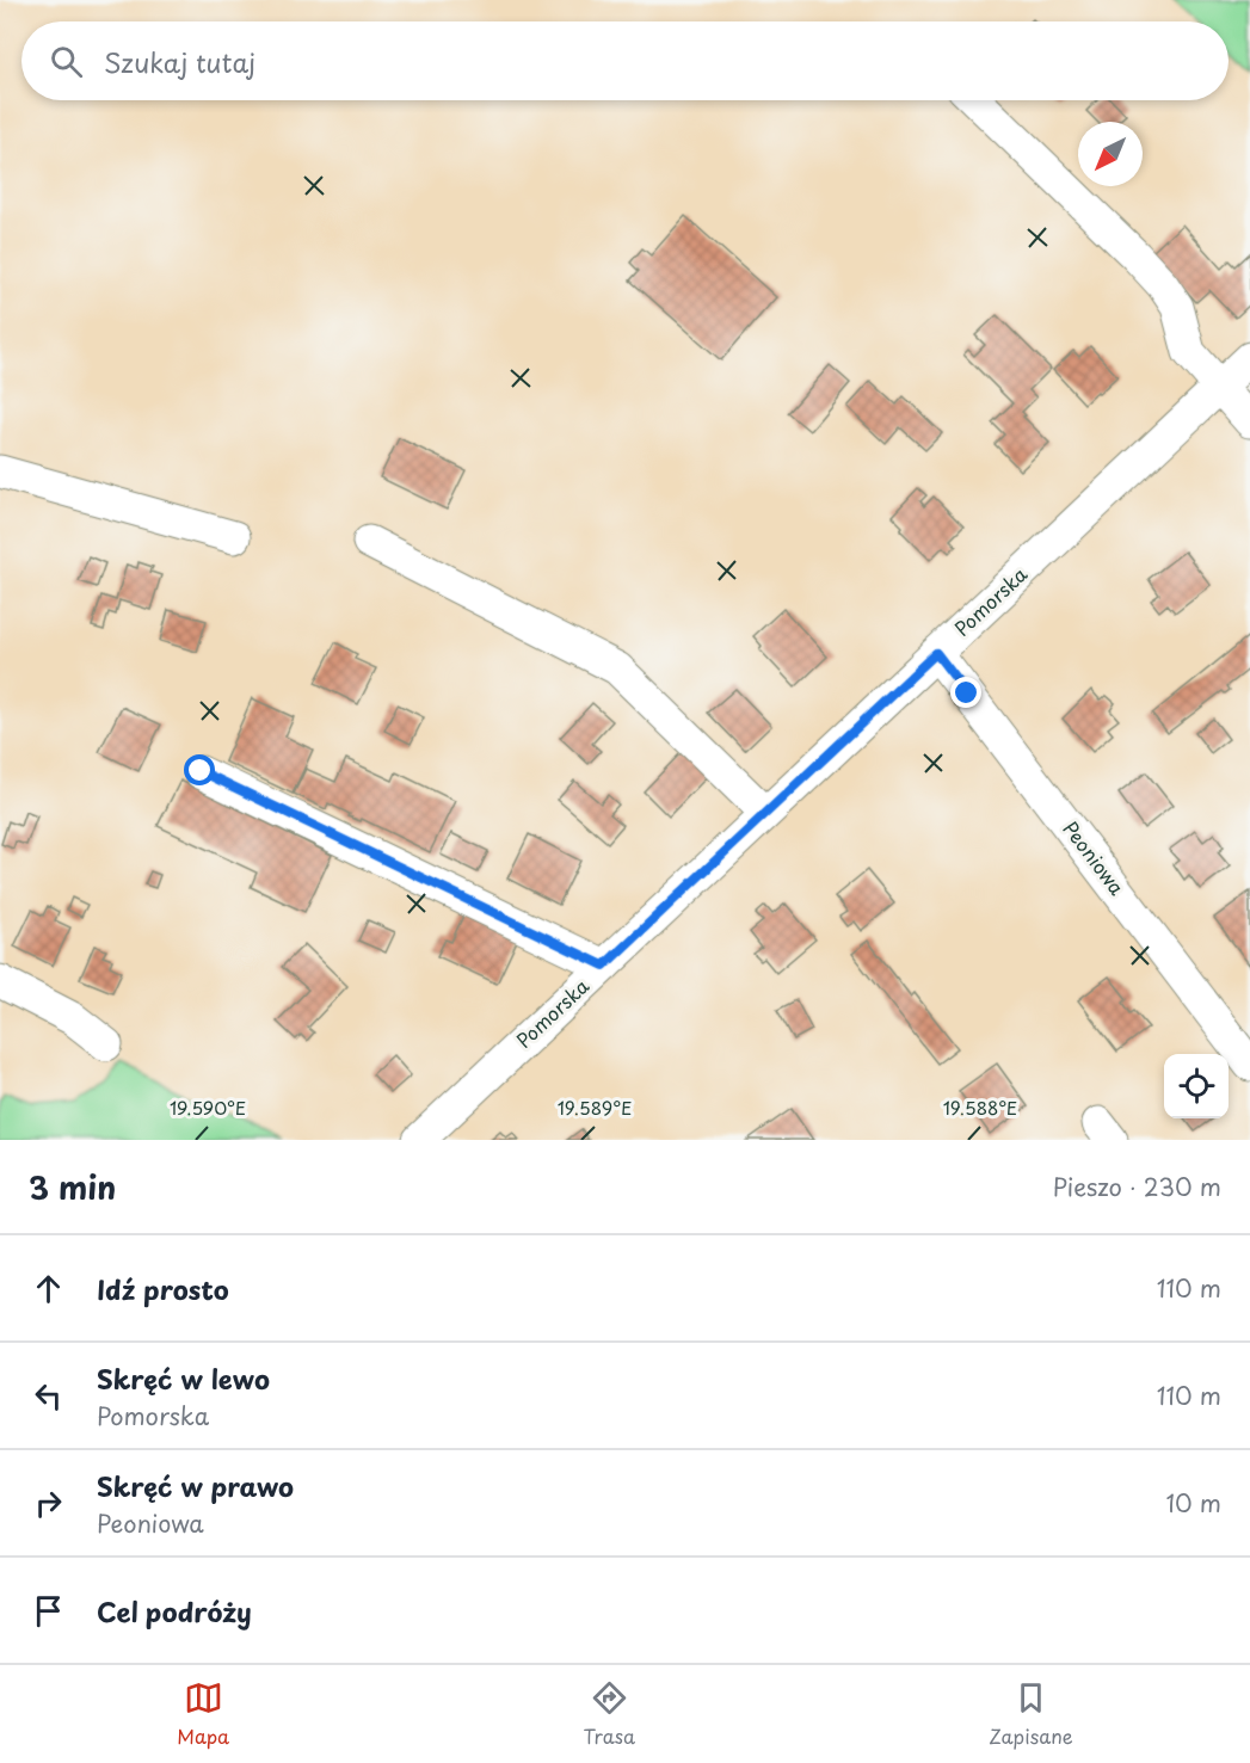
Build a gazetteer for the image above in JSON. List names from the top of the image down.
{
  "streets": {
    "street": ["Pomorska", "Peoniowa"]
  },
  "crossings": [
    ["Pomorska", "Peoniowa"]
  ],
  "north": "bottom left",
  "page": {
    "search": "Szukaj tutaj",
    "heading": ["3 min", "Pieszo · 230 m"],
    "list": [
      ["Idź prosto", "110 m"],
      ["Skręć w lewo", "Pomorska", "110 m"],
      ["Skręć w prawo", "Peoniowa", "10 m"],
      "Cel podróży"
    ],
    "nav": ["Mapa", "Trasa", "Zapisane"]
  },
  "coordinates": ["19.590°E", "19.589°E", "19.588°E"]
}
